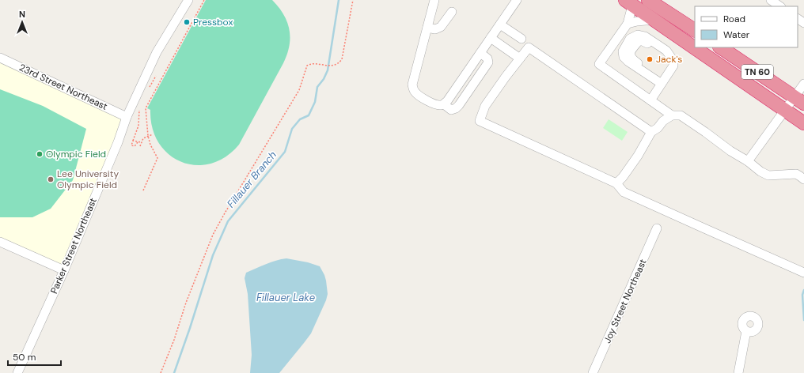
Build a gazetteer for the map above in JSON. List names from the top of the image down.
{
  "streets": {
    "highway": ["TN 60"],
    "street": ["23rd Street Northeast", "Parker Street Northeast", "Joy Street Northeast"]
  },
  "crossings": [
    ["23rd Street Northeast", "Parker Street Northeast"]
  ],
  "water": ["Fillauer Branch", "Fillauer Lake"],
  "places": [
    "Pressbox",
    "Jack's",
    "Olympic Field",
    "Lee University Olympic Field"
  ],
  "legend": ["Road", "Water"],
  "scale_bar": "50 m",
  "north": "top"
}
